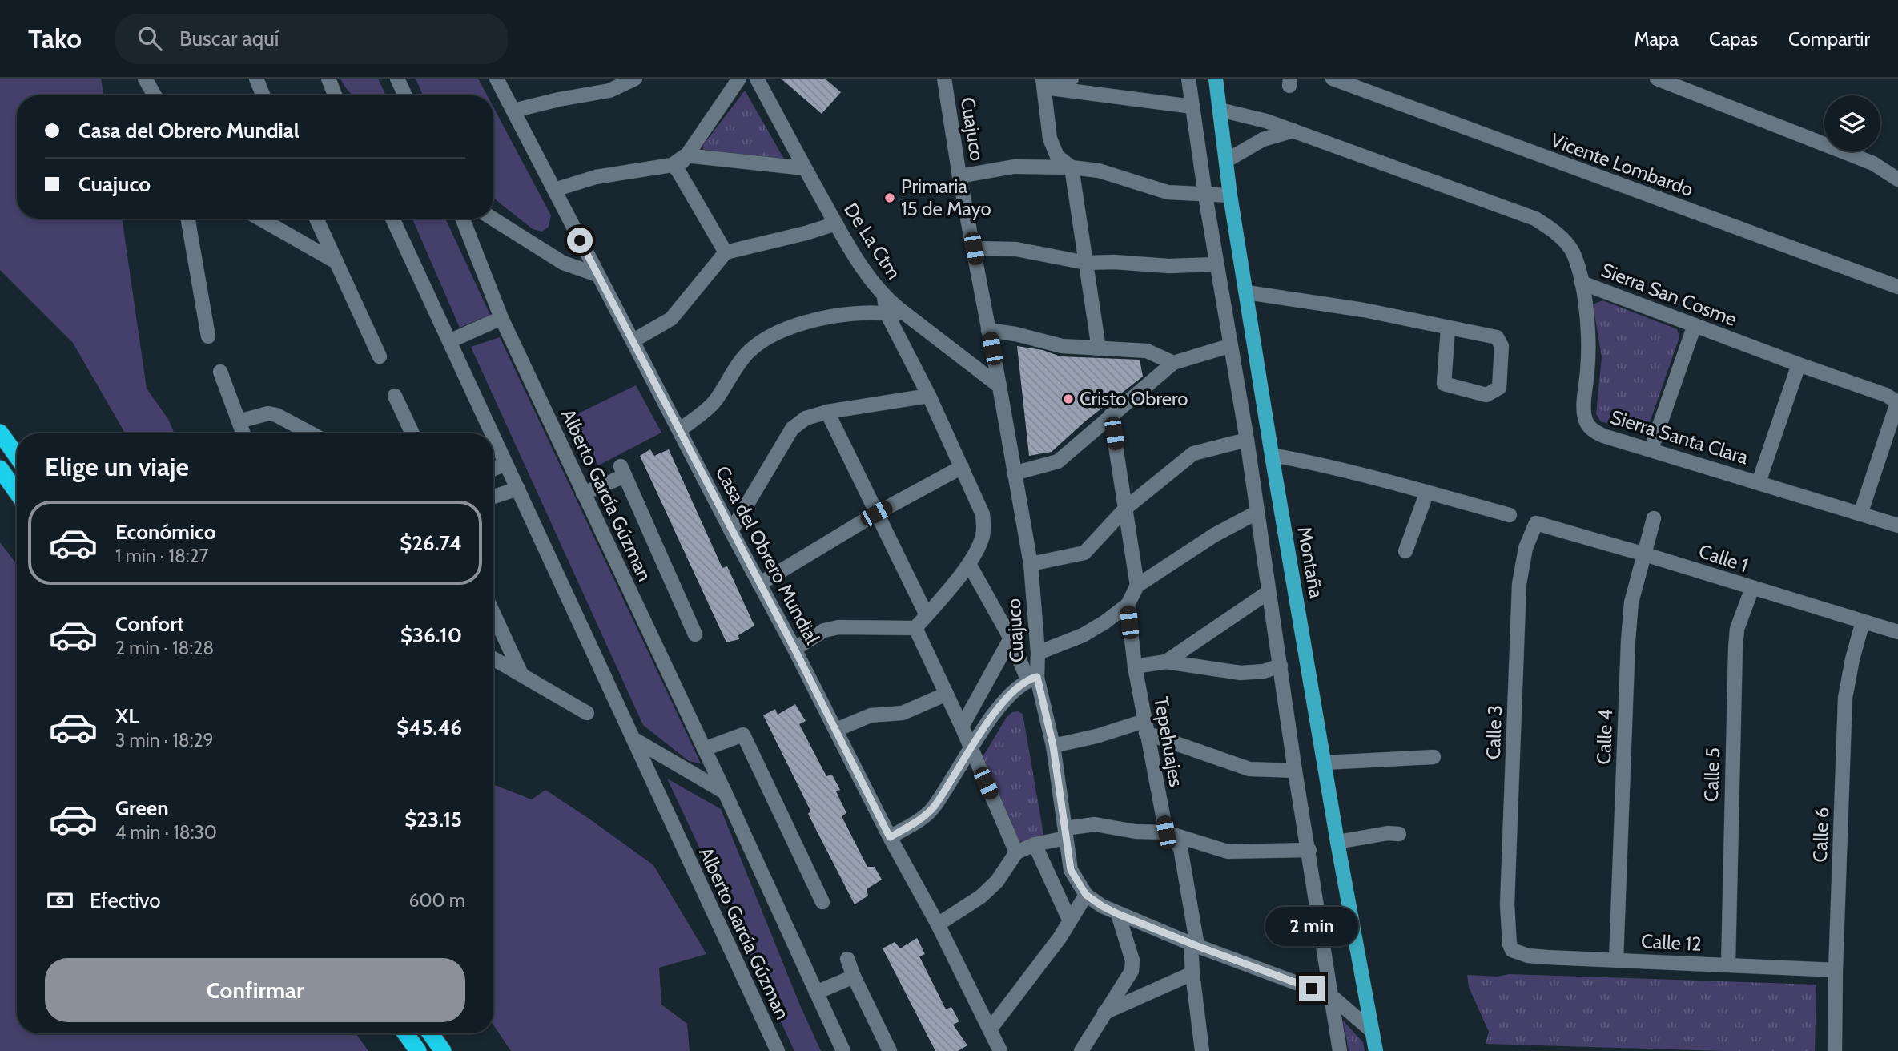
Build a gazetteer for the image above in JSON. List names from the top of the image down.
{
  "streets": {
    "main road": ["Montaña"],
    "street": [
      "Cuajuco",
      "Vicente Lombardo",
      "De La Ctm",
      "Sierra San Cosme",
      "Sierra Santa Clara",
      "Alberto García Gúzman",
      "Casa del Obrero Mundial",
      "Calle 1",
      "Calle 3",
      "Calle 4",
      "Tepehuajes",
      "Calle 5",
      "Calle 6",
      "Calle 12"
    ]
  },
  "crossings": [
    ["Cuajuco", "De La Ctm"],
    ["Cuajuco", "Montaña"],
    ["Cuajuco", "Tepehuajes"],
    ["Sierra San Cosme", "Sierra Santa Clara"],
    ["Sierra San Cosme", "Montaña"],
    ["Calle 1", "Calle 3"],
    ["Calle 1", "Calle 4"],
    ["Calle 1", "Calle 5"],
    ["Calle 1", "Calle 6"],
    ["Calle 3", "Calle 12"],
    ["Calle 4", "Calle 12"],
    ["Calle 5", "Calle 12"],
    ["Calle 6", "Calle 12"]
  ],
  "places": ["Primaria 15 de Mayo", "Cristo Obrero"],
  "page": {
    "header": "Tako",
    "search": "Buscar aquí",
    "nav": ["Mapa", "Capas", "Compartir"],
    "banner": ["Casa del Obrero Mundial", "Cuajuco"],
    "heading": "Elige un viaje",
    "list": [
      {
        "name": "Económico",
        "note": "1 min · 18:27",
        "value": "$26.74"
      },
      {
        "name": "Confort",
        "note": "2 min · 18:28",
        "value": "$36.10"
      },
      {
        "name": "XL",
        "note": "3 min · 18:29",
        "value": "$45.46"
      },
      {
        "name": "Green",
        "note": "4 min · 18:30",
        "value": "$23.15"
      }
    ],
    "pay": ["Efectivo", "600 m"],
    "bubble": "2 min",
    "buttons": "Confirmar"
  }
}
